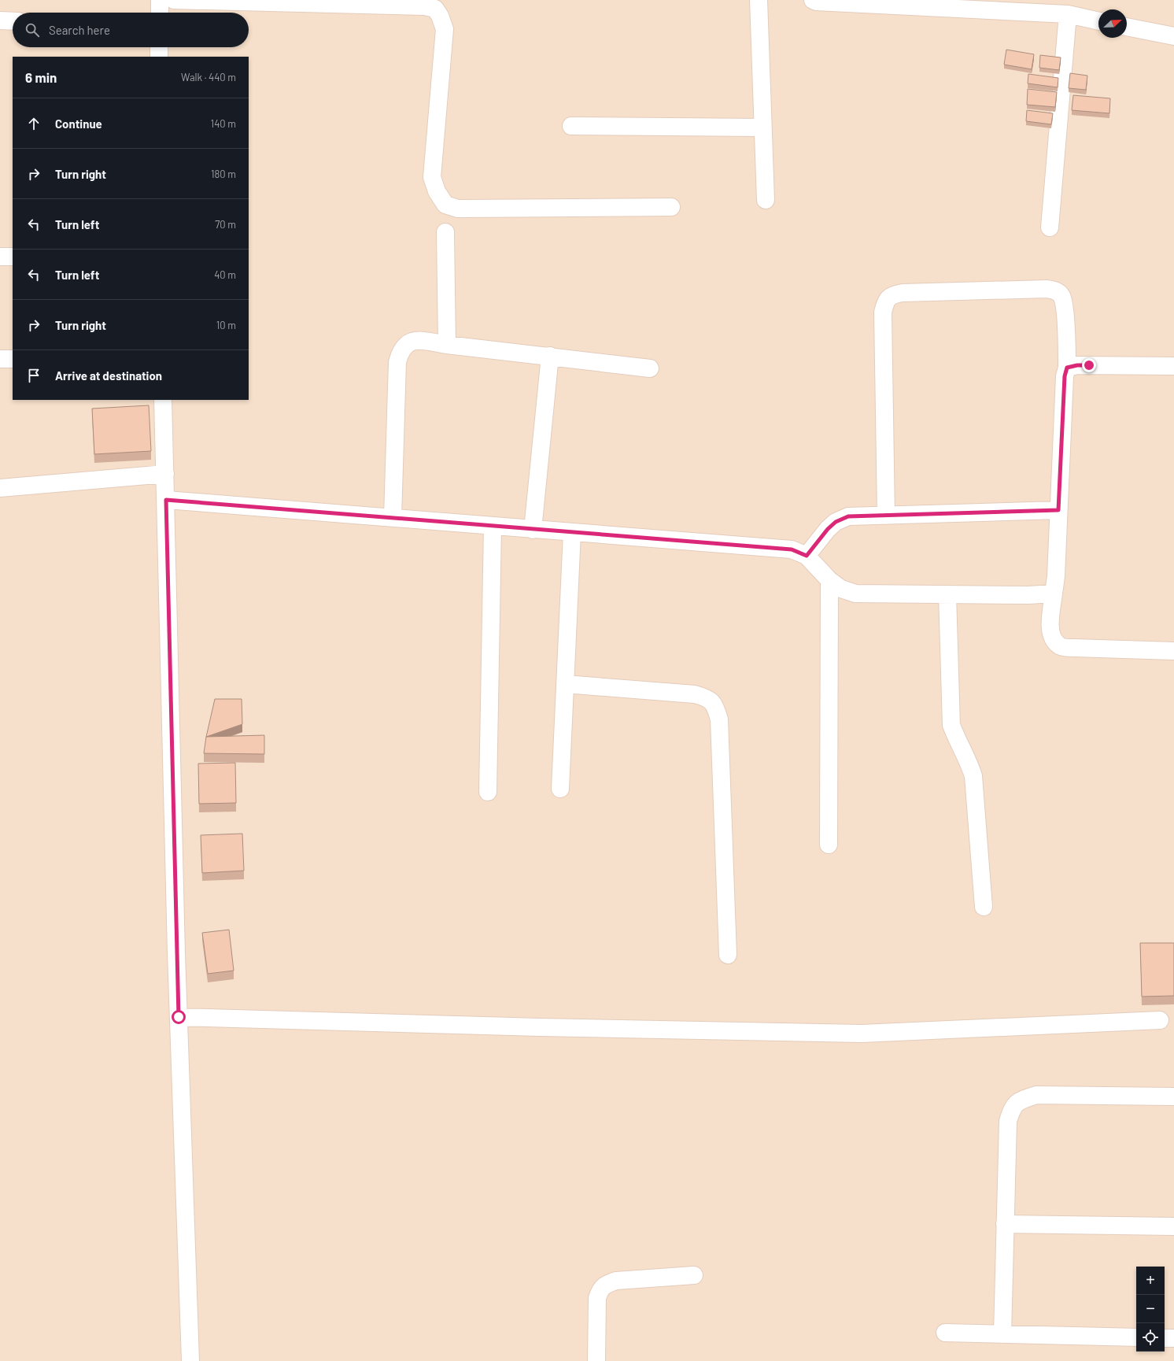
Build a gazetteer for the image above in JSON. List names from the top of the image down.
{
  "north": "top right",
  "page": {
    "search": "Search here",
    "heading": ["6 min", "Walk · 440 m"],
    "list": [
      ["Continue", "140 m"],
      ["Turn right", "180 m"],
      ["Turn left", "70 m"],
      ["Turn left", "40 m"],
      ["Turn right", "10 m"],
      "Arrive at destination"
    ],
    "map_buttons": ["+", "−"]
  }
}
